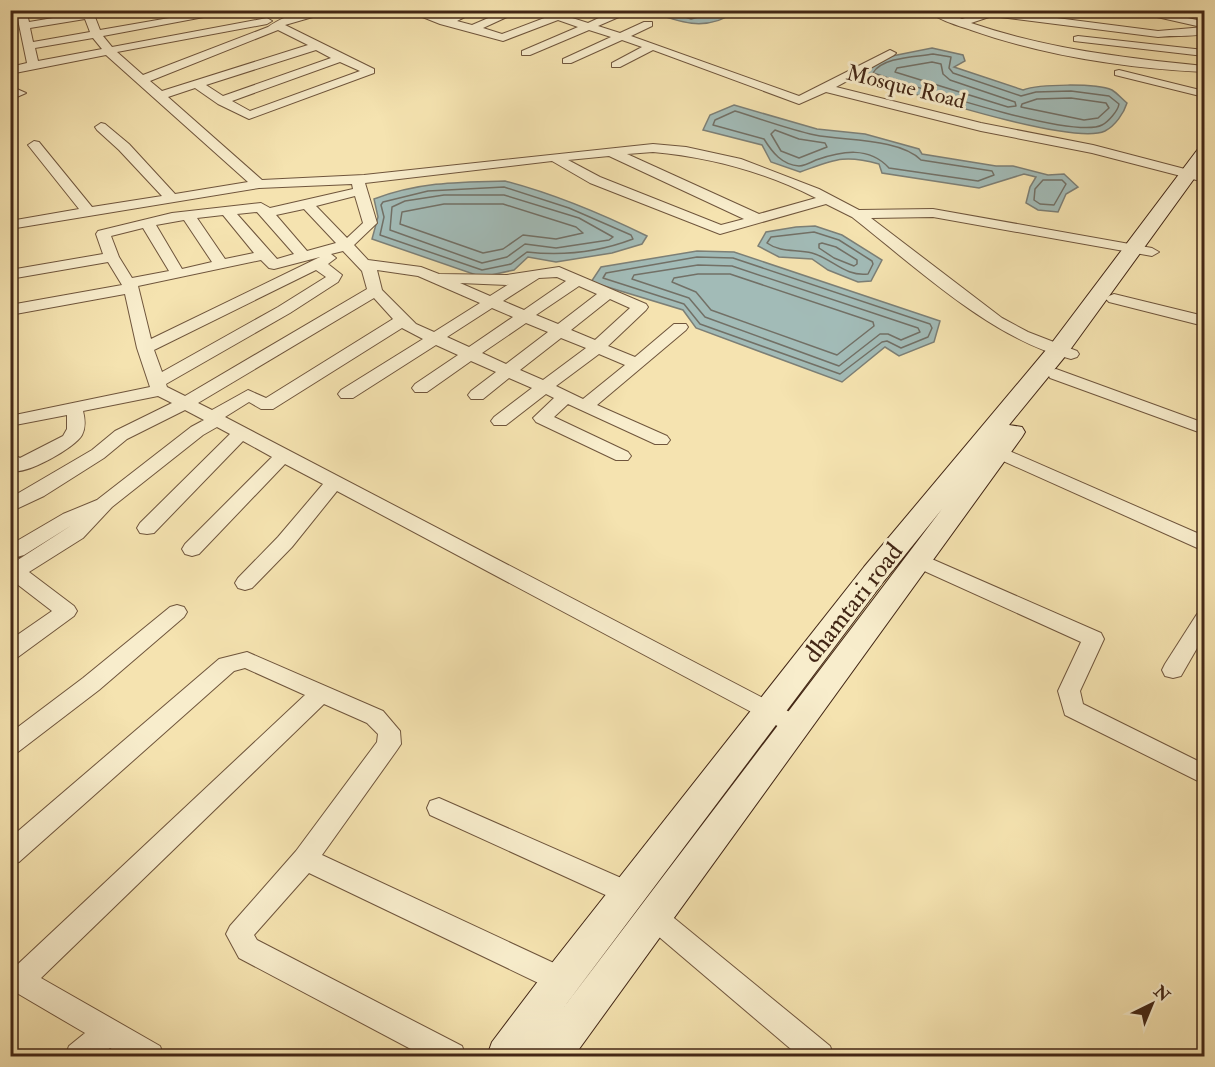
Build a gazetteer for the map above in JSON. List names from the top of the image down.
{
  "streets": {
    "main road": ["dhamtari road"],
    "street": ["Mosque Road"]
  },
  "north": "top right"
}
